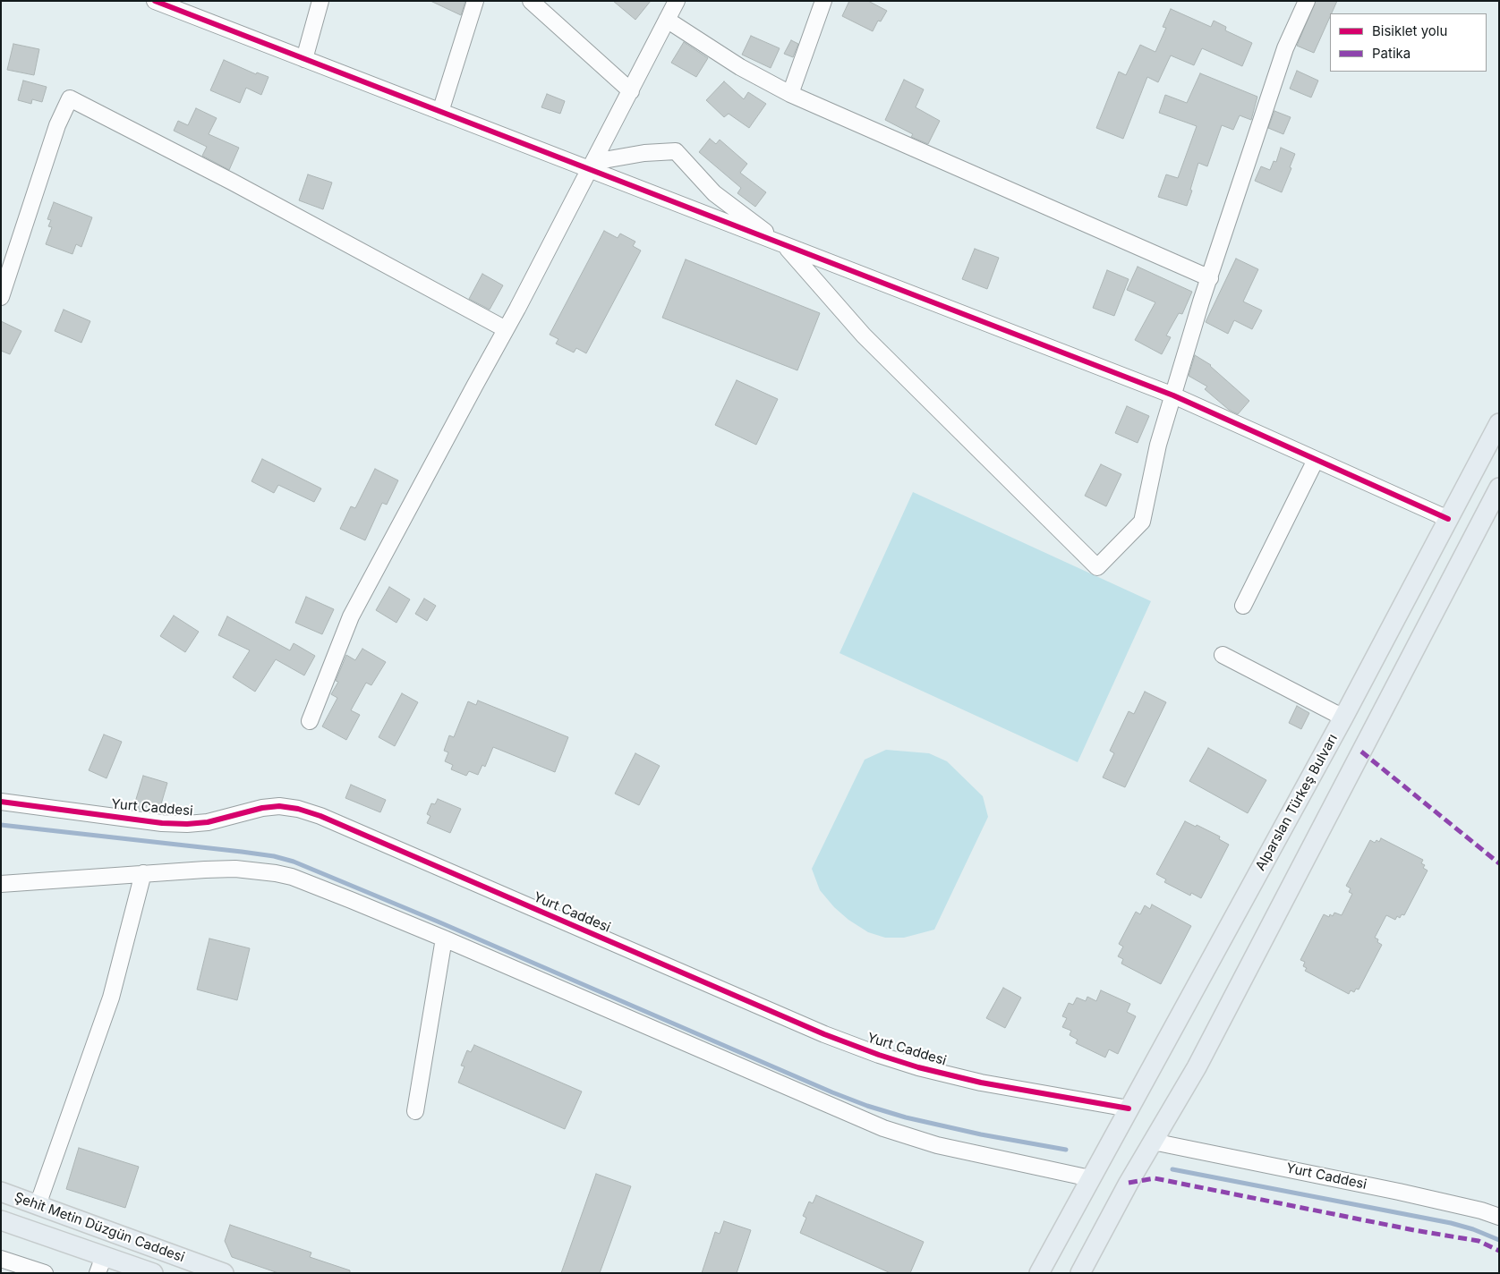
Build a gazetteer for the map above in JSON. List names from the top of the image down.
{
  "streets": {
    "main road": ["Alparslan Türkeş Bulvarı", "Şehit Metin Düzgün Caddesi"],
    "street": ["Yurt Caddesi"]
  },
  "crossings": [
    ["Alparslan Türkeş Bulvarı", "Yurt Caddesi"]
  ],
  "legend": ["Bisiklet yolu", "Patika"]
}
